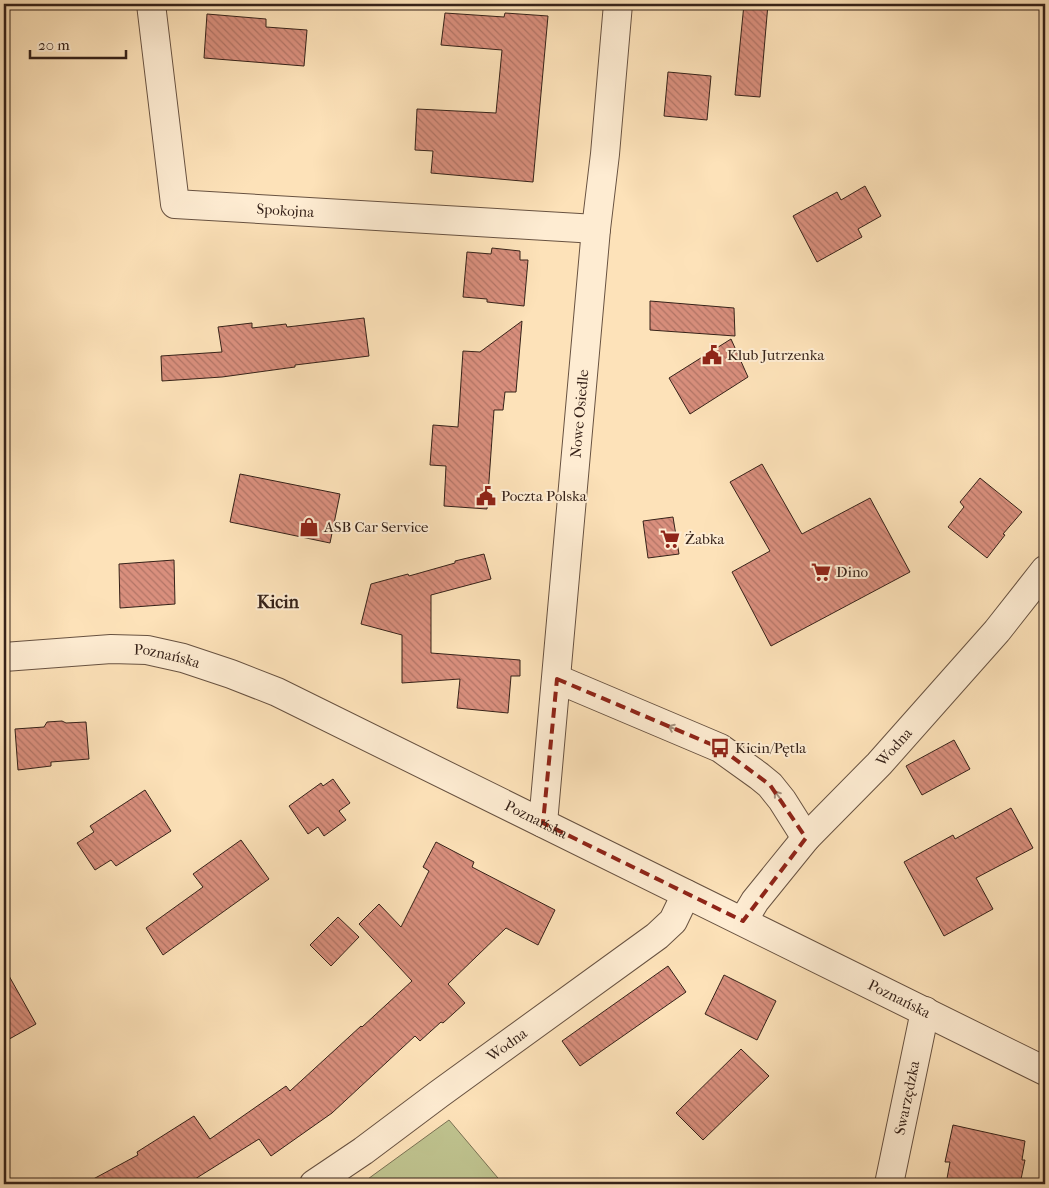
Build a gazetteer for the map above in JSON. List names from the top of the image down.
{
  "streets": {
    "street": [
      "Spokojna",
      "Nowe Osiedle",
      "Poznańska",
      "Wodna",
      "Swarzędzka"
    ]
  },
  "crossings": [
    ["Spokojna", "Nowe Osiedle"],
    ["Nowe Osiedle", "Poznańska"],
    ["Poznańska", "Wodna"],
    ["Poznańska", "Swarzędzka"]
  ],
  "districts": ["Kicin"],
  "places": {
    "public building": ["Klub Jutrzenka", "Poczta Polska"],
    "shop": ["ASB Car Service"],
    "supermarket": ["Żabka", "Dino"],
    "bus stop": ["Kicin/Pętla"]
  },
  "scale_bar": "20 m"
}
